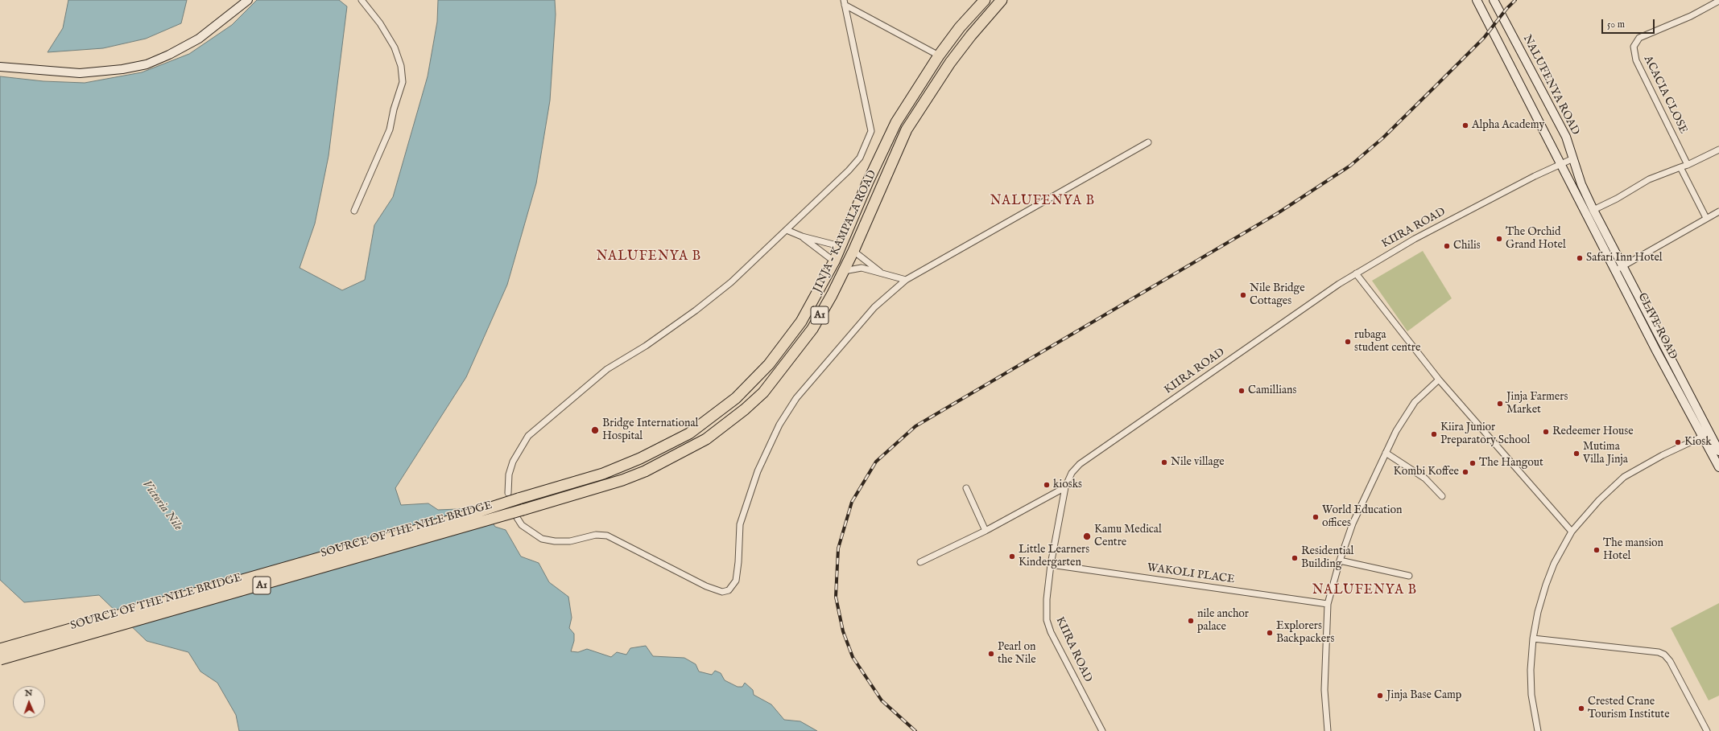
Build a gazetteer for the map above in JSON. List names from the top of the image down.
{
  "streets": {
    "highway": ["JINJA - KAMPALA ROAD", "A1", "SOURCE OF THE NILE BRIDGE"],
    "street": [
      "NALUFENYA ROAD",
      "ACACIA CLOSE",
      "KIIRA ROAD",
      "CLIVE ROAD",
      "WAKOLI PLACE"
    ]
  },
  "crossings": [
    ["NALUFENYA ROAD", "KIIRA ROAD"],
    ["NALUFENYA ROAD", "CLIVE ROAD"],
    ["KIIRA ROAD", "CLIVE ROAD"],
    ["KIIRA ROAD", "WAKOLI PLACE"],
    ["JINJA - KAMPALA ROAD", "SOURCE OF THE NILE BRIDGE"]
  ],
  "districts": ["NALUFENYA B", "NALUFENYA B", "NALUFENYA B"],
  "water": ["Victoria Nile"],
  "places": [
    "Alpha Academy",
    "The Orchid Grand Hotel",
    "Chilis",
    "Safari Inn Hotel",
    "Nile Bridge Cottages",
    "rubaga student centre",
    "Camillians",
    "Jinja Farmers Market",
    "Bridge International Hospital",
    "Redeemer House",
    "Kiira Junior Preparatory School",
    "Kiosk",
    "Mutima Villa Jinja",
    "Nile village",
    "The Hangout",
    "Kombi Koffee",
    "kiosks",
    "World Education offices",
    "Kamu Medical Centre",
    "The mansion Hotel",
    "Little Learners Kindergarten",
    "Residential Building",
    "nile anchor palace",
    "Explorers Backpackers",
    "Pearl on the Nile",
    "Jinja Base Camp",
    "Crested Crane Tourism Institute"
  ],
  "scale_bar": "50 m",
  "north": "top"
}
